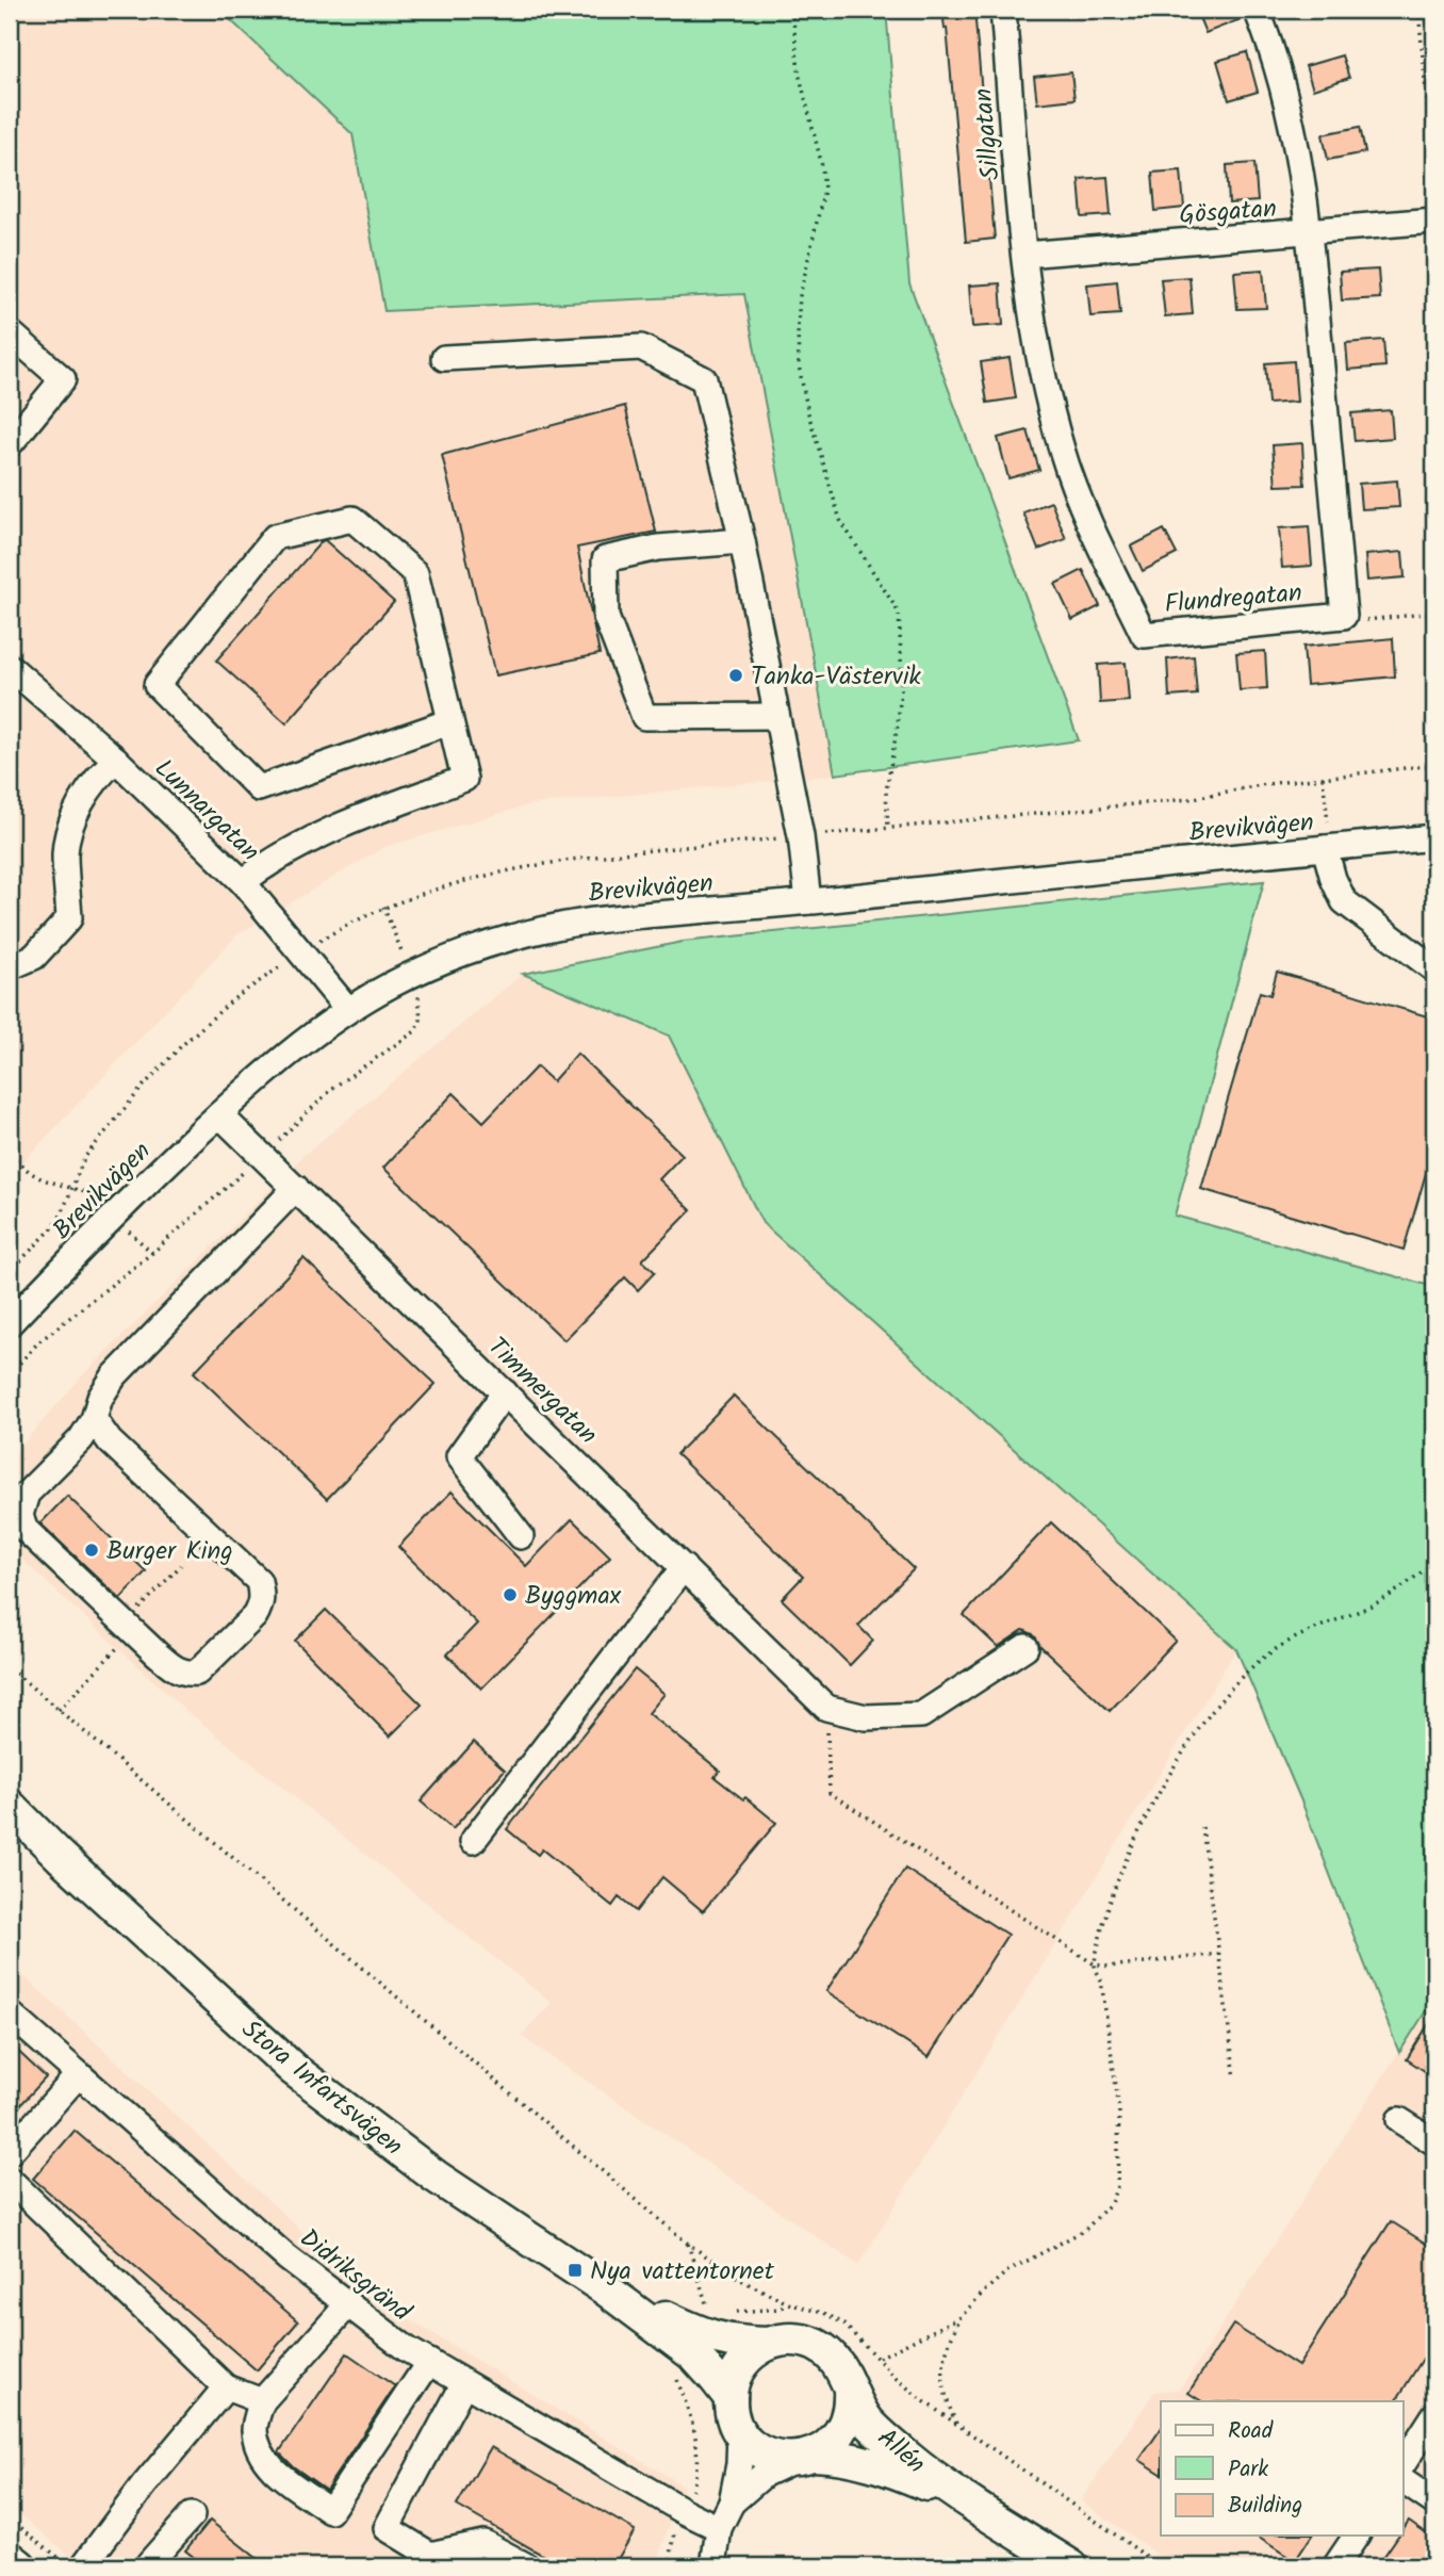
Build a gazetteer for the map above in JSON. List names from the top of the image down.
{
  "streets": {
    "main road": ["Stora Infartsvägen", "Allén"],
    "street": [
      "Sillgatan",
      "Gösgatan",
      "Flundregatan",
      "Lunnargatan",
      "Brevikvägen",
      "Timmergatan",
      "Didriksgränd"
    ]
  },
  "crossings": [
    ["Sillgatan", "Gösgatan"],
    ["Sillgatan", "Flundregatan"],
    ["Gösgatan", "Flundregatan"],
    ["Lunnargatan", "Brevikvägen"],
    ["Brevikvägen", "Timmergatan"],
    ["Stora Infartsvägen", "Allén"]
  ],
  "places": {
    "other": ["Tanka-Västervik", "Burger King", "Byggmax"],
    "transit": ["Nya vattentornet"]
  },
  "legend": ["Road", "Park", "Building"]
}
